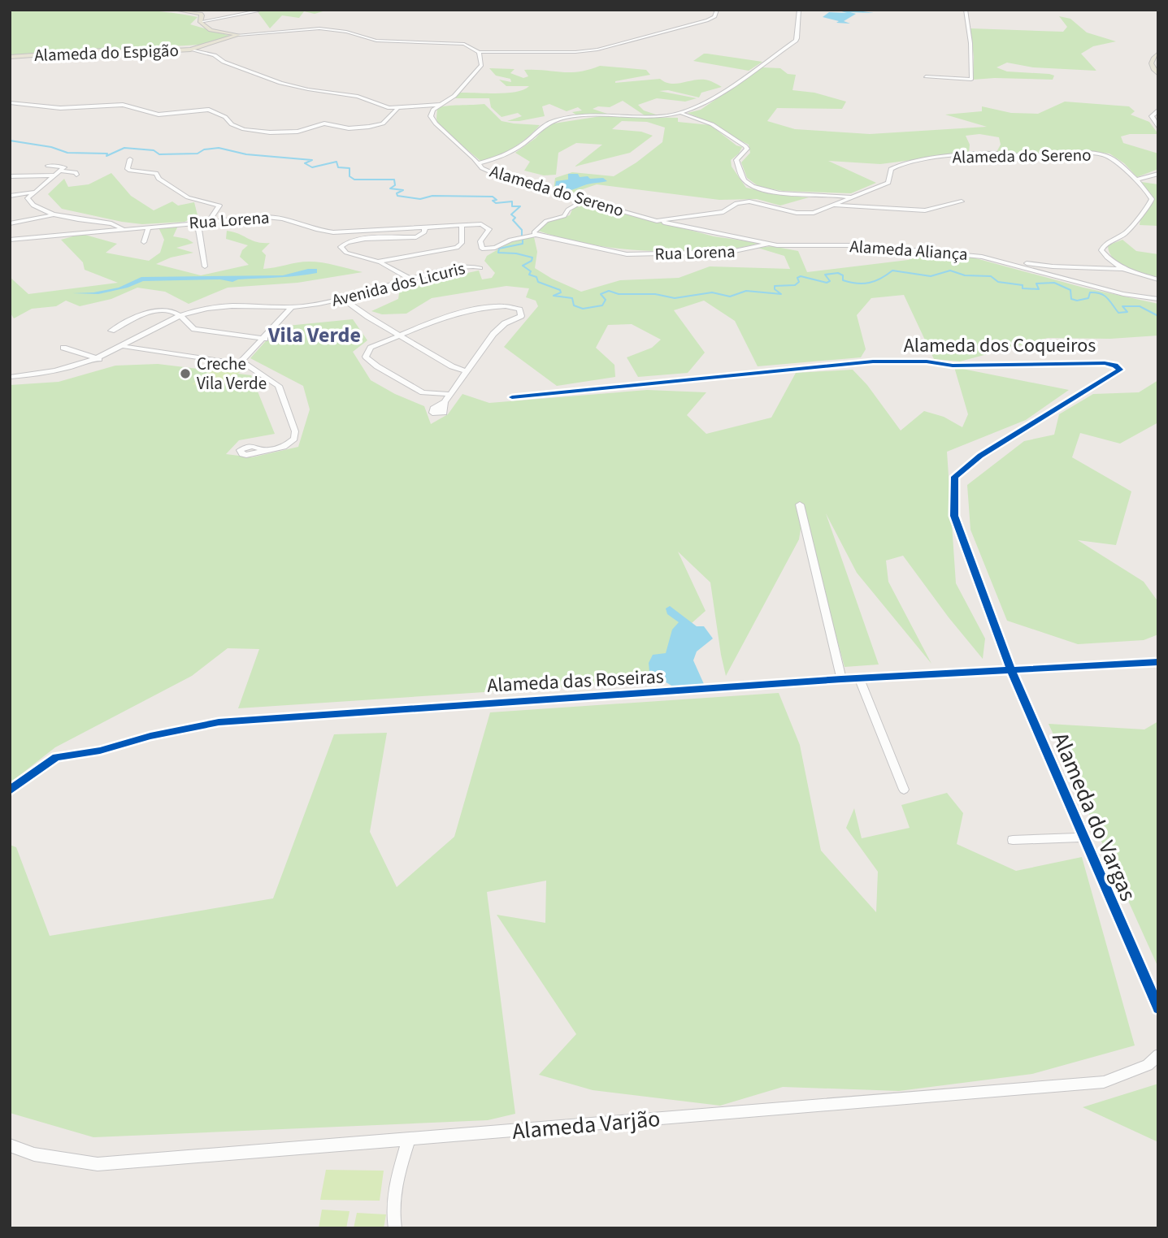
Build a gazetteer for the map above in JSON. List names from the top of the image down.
{
  "streets": {
    "main road": ["Alameda do Espigão"],
    "street": [
      "Alameda do Sereno",
      "Rua Lorena",
      "Alameda Aliança",
      "Avenida dos Licuris",
      "Alameda dos Coqueiros",
      "Alameda das Roseiras",
      "Alameda do Vargas",
      "Alameda Varjão"
    ]
  },
  "crossings": [
    ["Alameda do Sereno", "Alameda Aliança"],
    ["Rua Lorena", "Alameda Aliança"],
    ["Rua Lorena", "Avenida dos Licuris"],
    ["Alameda dos Coqueiros", "Alameda das Roseiras"],
    ["Alameda dos Coqueiros", "Alameda do Vargas"],
    ["Alameda das Roseiras", "Alameda do Vargas"]
  ],
  "districts": ["Vila Verde"],
  "places": ["Creche Vila Verde"]
}
